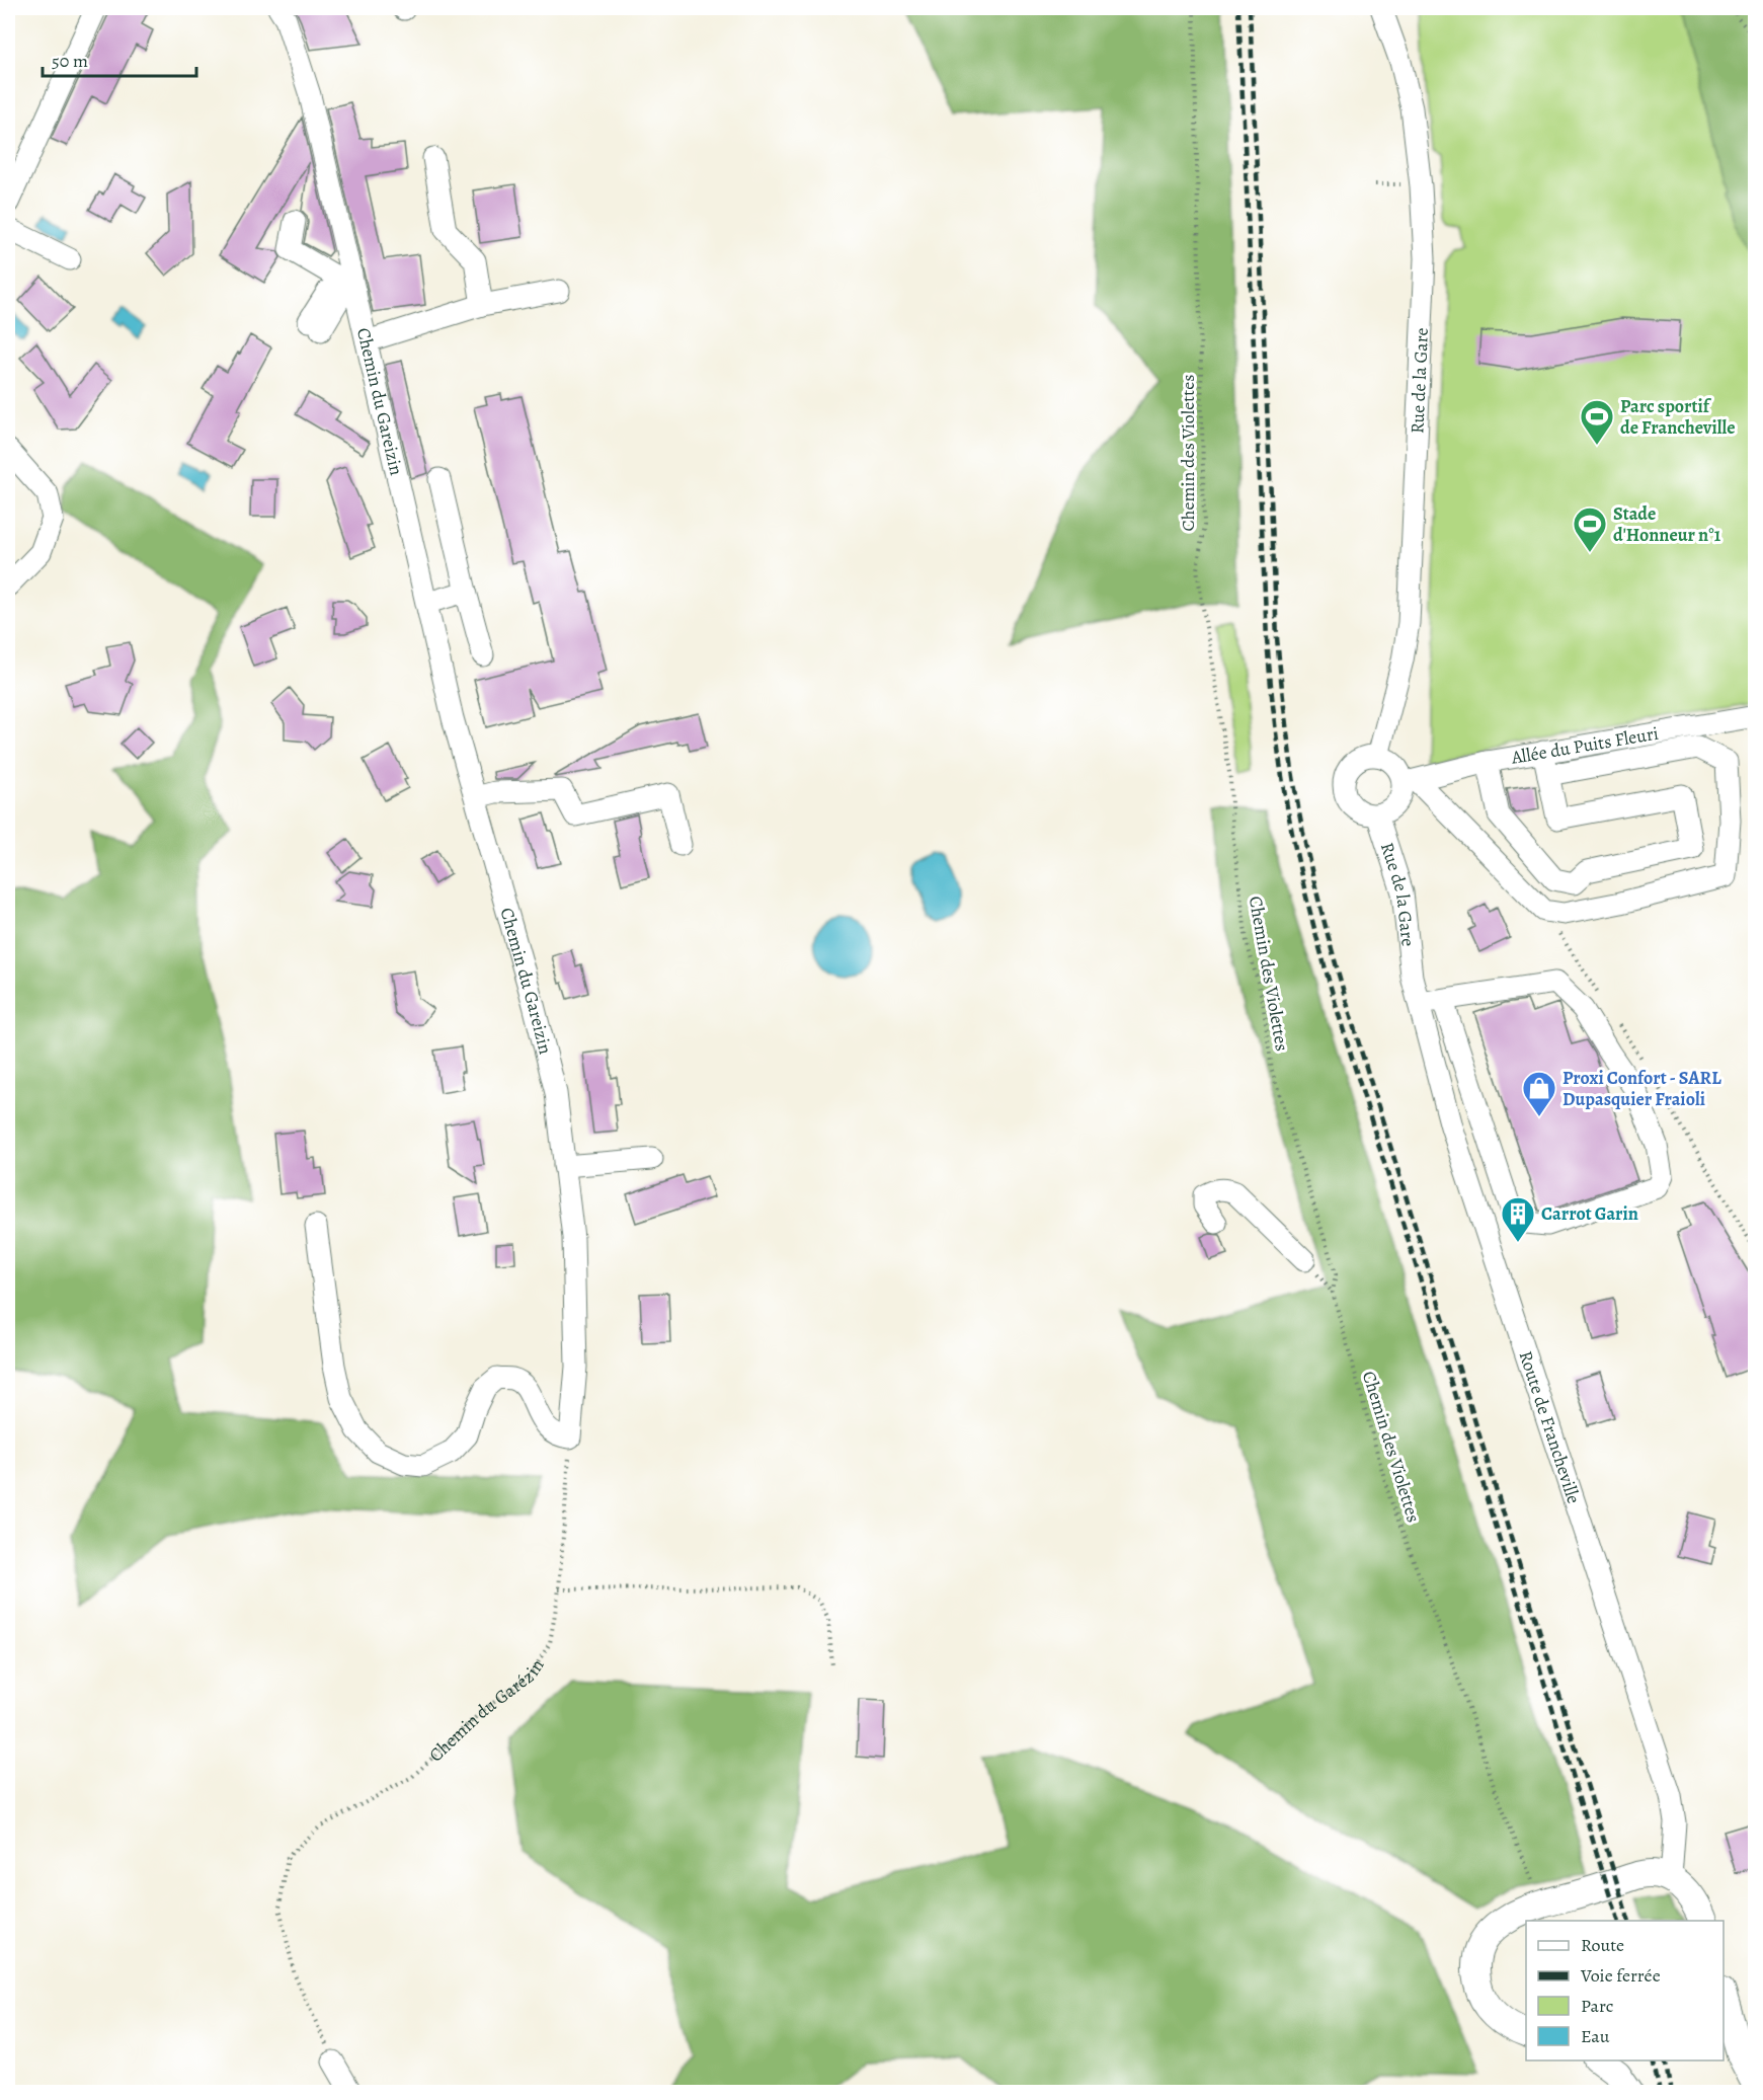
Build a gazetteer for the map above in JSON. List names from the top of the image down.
{
  "streets": {
    "street": [
      "Rue de la Gare",
      "Chemin du Gareizin",
      "Allée du Puits Fleuri",
      "Route de Francheville"
    ],
    "path": ["Chemin des Violettes", "Chemin du Garézin"]
  },
  "crossings": [
    ["Rue de la Gare", "Allée du Puits Fleuri"],
    ["Rue de la Gare", "Route de Francheville"],
    ["Chemin du Gareizin", "Chemin du Garézin"]
  ],
  "places": {
    "sports": ["Parc sportif de Francheville", "Stade d'Honneur n°1"],
    "shop": ["Proxi Confort - SARL Dupasquier Fraioli"],
    "building": ["Carrot Garin"]
  },
  "legend": [
    "Route",
    "Voie ferrée",
    "Parc",
    "Eau"
  ],
  "scale_bar": "50 m"
}
